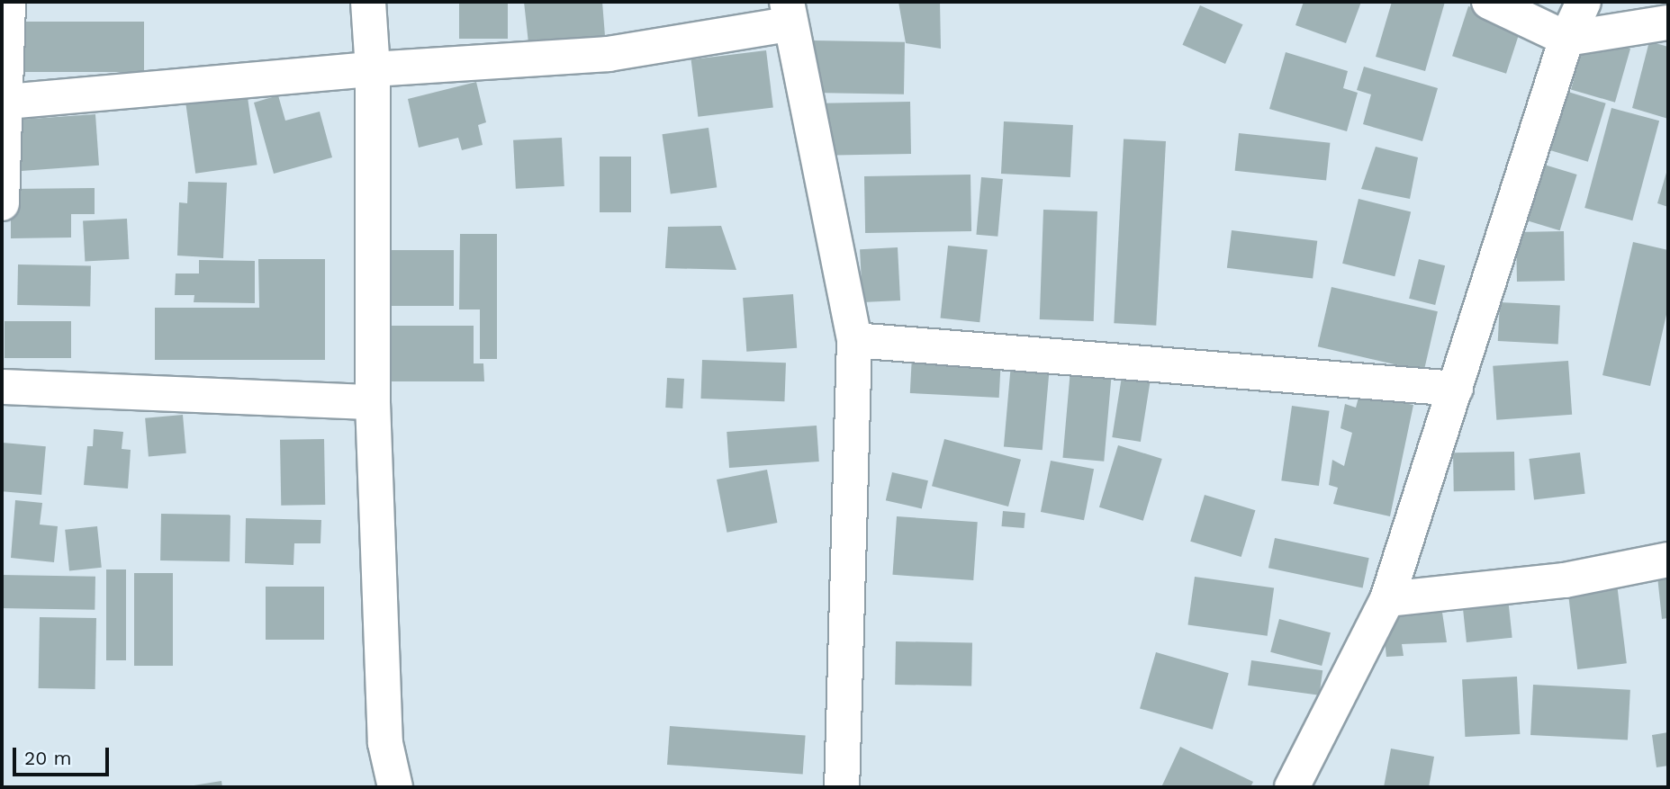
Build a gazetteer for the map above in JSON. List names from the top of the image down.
{
  "scale_bar": "20 m"
}
